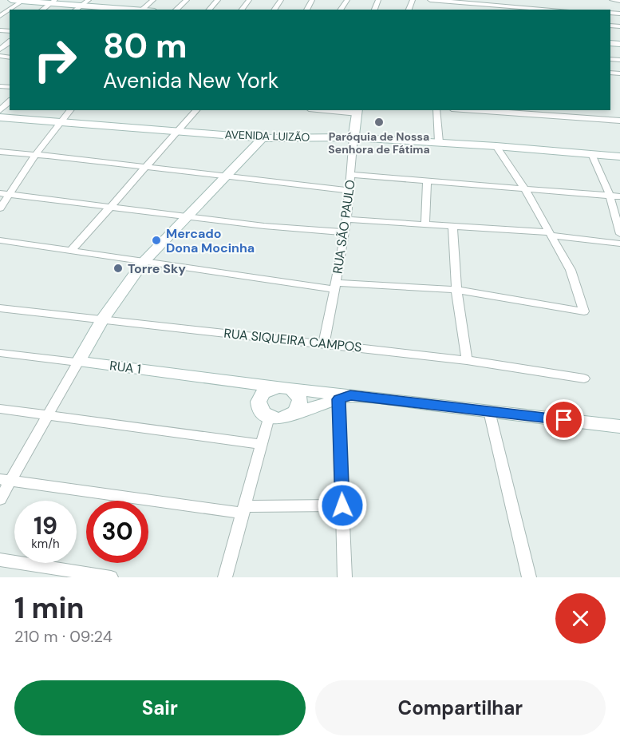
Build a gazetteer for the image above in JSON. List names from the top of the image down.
{
  "streets": {
    "street": [
      "AVENIDA LUIZÃO",
      "RUA SÃO PAULO",
      "RUA SIQUEIRA CAMPOS",
      "RUA 1"
    ]
  },
  "crossings": [
    ["AVENIDA LUIZÃO", "RUA SÃO PAULO"],
    ["RUA SÃO PAULO", "RUA SIQUEIRA CAMPOS"]
  ],
  "places": ["Paróquia de Nossa Senhora de Fátima", "Mercado Dona Mocinha", "Torre Sky"],
  "page": {
    "turn": ["80 m", "Avenida New York"],
    "speed": "19 km/h",
    "limit": "30",
    "heading": ["1 min", "210 m · 09:24"],
    "buttons": ["Sair", "Compartilhar"]
  }
}
